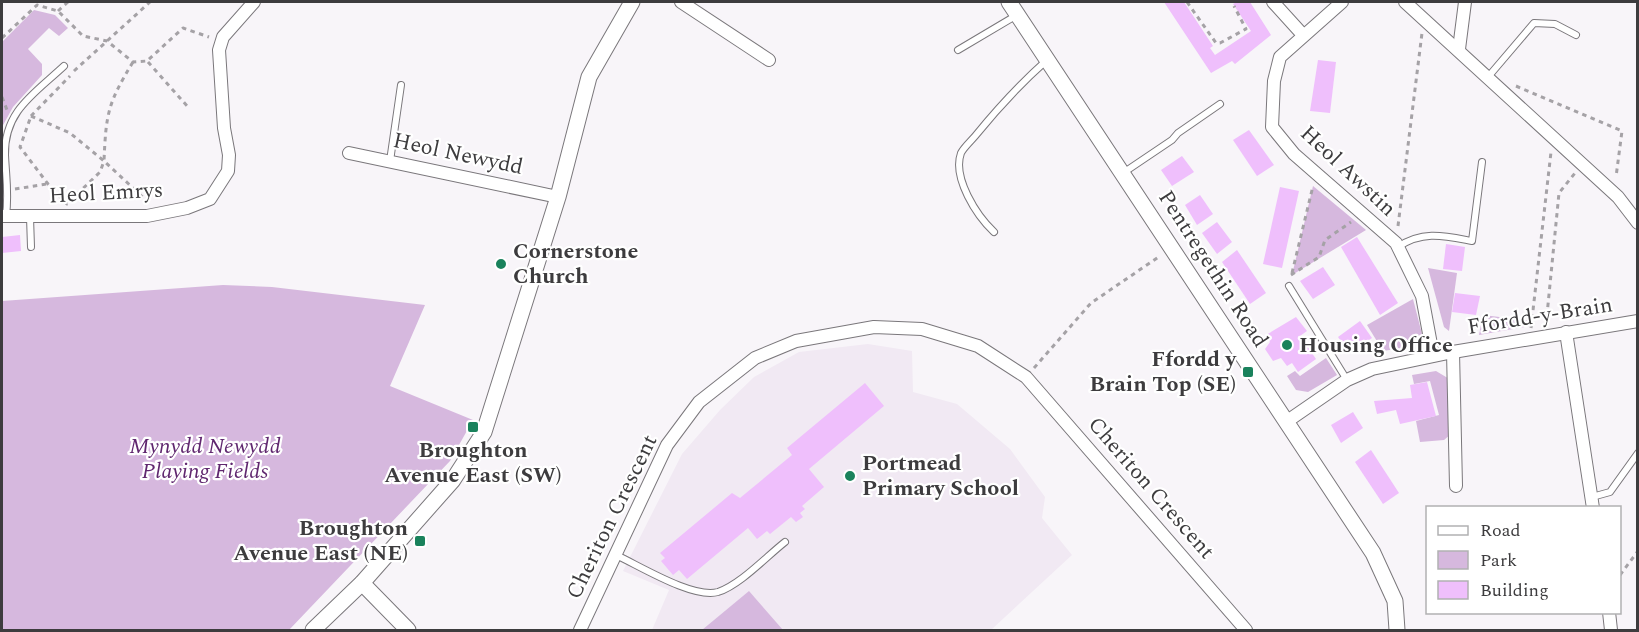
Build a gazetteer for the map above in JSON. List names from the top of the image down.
{
  "streets": {
    "street": [
      "Heol Newydd",
      "Heol Awstin",
      "Heol Emrys",
      "Pentregethin Road",
      "Ffordd-y-Brain",
      "Cheriton Crescent"
    ]
  },
  "crossings": [
    ["Heol Awstin", "Ffordd-y-Brain"],
    ["Pentregethin Road", "Ffordd-y-Brain"]
  ],
  "parks": ["Mynydd Newydd Playing Fields"],
  "places": {
    "other": ["Cornerstone Church", "Housing Office", "Portmead Primary School"],
    "transit": ["Ffordd y Brain Top (SE)", "Broughton Avenue East (SW)", "Broughton Avenue East (NE)"]
  },
  "legend": ["Road", "Park", "Building"]
}
